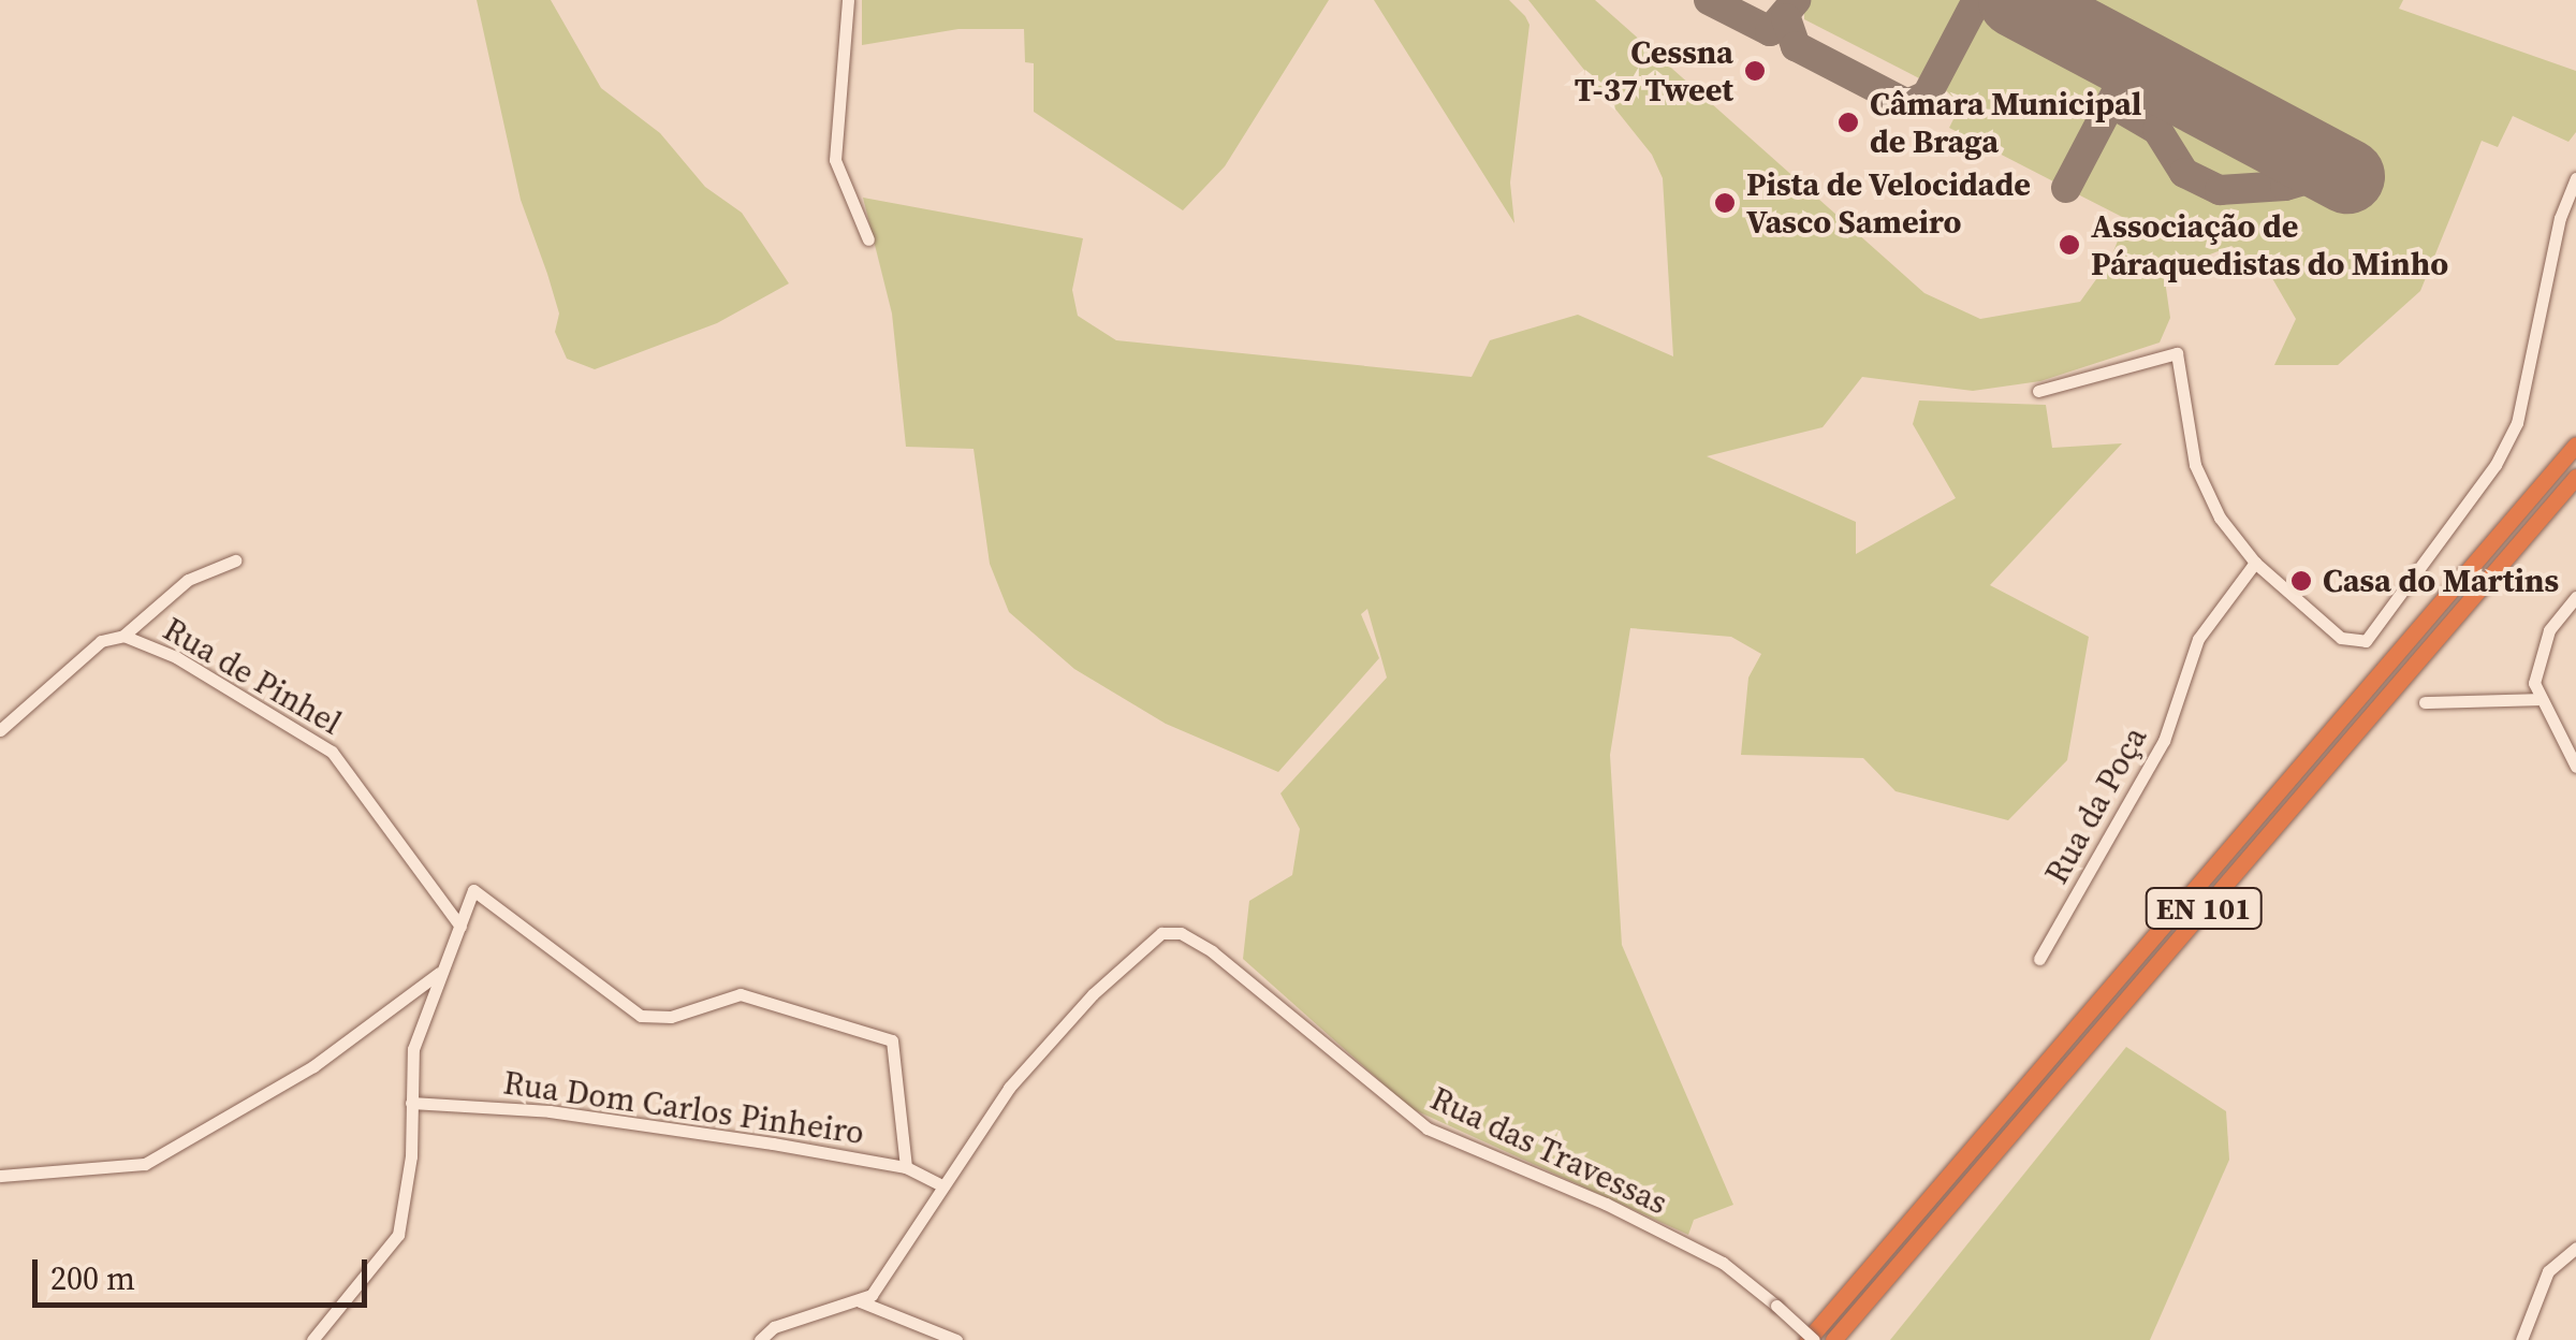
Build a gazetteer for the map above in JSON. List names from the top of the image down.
{
  "streets": {
    "highway": ["EN 101"],
    "street": [
      "Rua de Pinhel",
      "Rua da Poça",
      "Rua Dom Carlos Pinheiro",
      "Rua das Travessas"
    ]
  },
  "crossings": [
    ["EN 101", "Rua das Travessas"],
    ["Rua Dom Carlos Pinheiro", "Rua das Travessas"]
  ],
  "places": [
    "Cessna T-37 Tweet",
    "Câmara Municipal de Braga",
    "Pista de Velocidade Vasco Sameiro",
    "Associação de Páraquedistas do Minho",
    "Casa do Martins"
  ],
  "scale_bar": "200 m"
}
